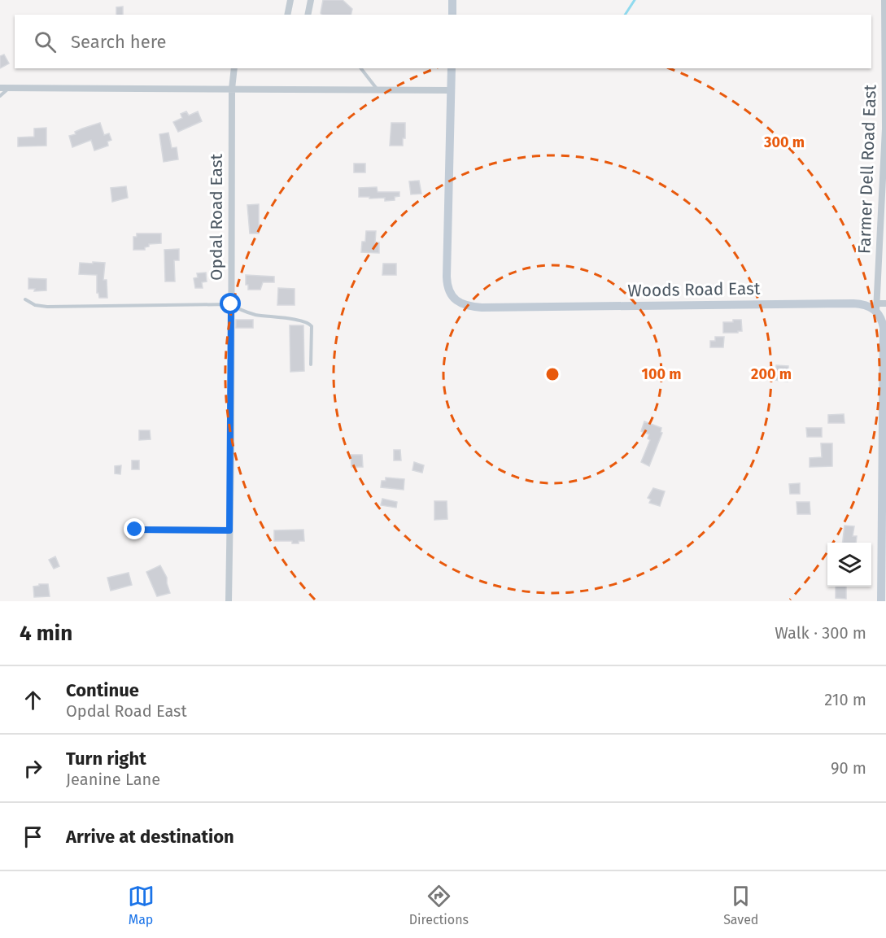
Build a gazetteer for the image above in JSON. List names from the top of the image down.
{
  "streets": {
    "main road": ["Woods Road East"],
    "street": ["Farmer Dell Road East", "Opdal Road East"]
  },
  "crossings": [
    ["Farmer Dell Road East", "Woods Road East"]
  ],
  "page": {
    "search": "Search here",
    "heading": ["4 min", "Walk · 300 m"],
    "list": [
      ["Continue", "Opdal Road East", "210 m"],
      ["Turn right", "Jeanine Lane", "90 m"],
      "Arrive at destination"
    ],
    "nav": ["Map", "Directions", "Saved"]
  },
  "rings": ["300 m", "100 m", "200 m"]
}
